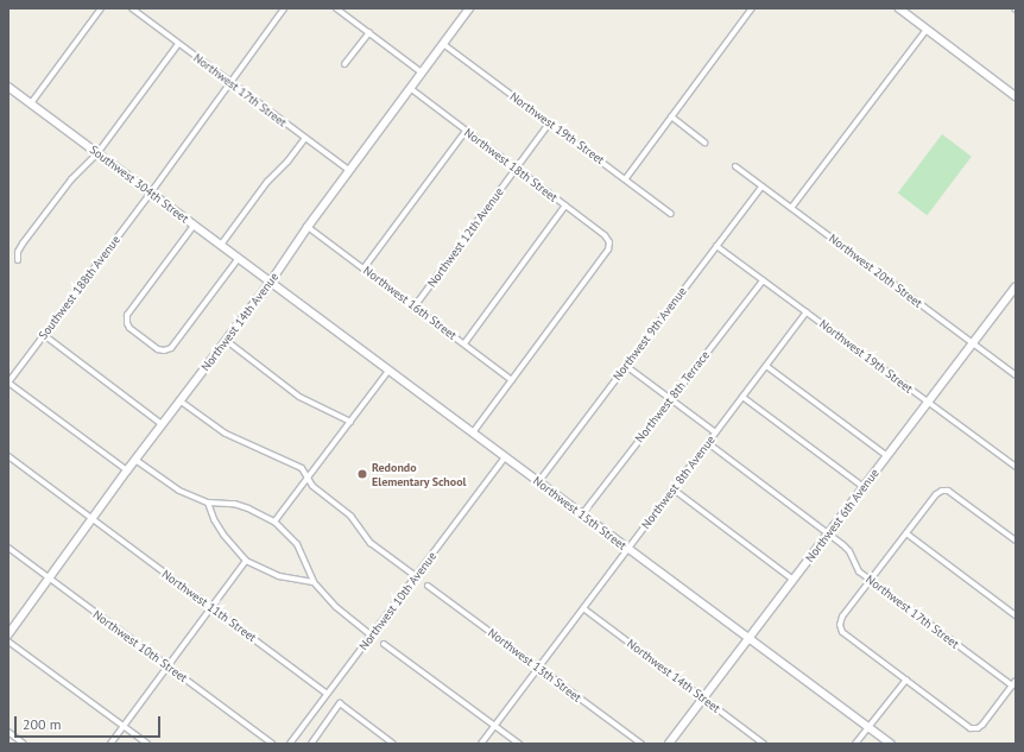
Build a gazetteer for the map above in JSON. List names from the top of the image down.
{
  "streets": {
    "street": [
      "Northwest 17th Street",
      "Northwest 19th Street",
      "Northwest 18th Street",
      "Southwest 304th Street",
      "Northwest 12th Avenue",
      "Northwest 20th Street",
      "Southwest 188th Avenue",
      "Northwest 16th Street",
      "Northwest 14th Avenue",
      "Northwest 9th Avenue",
      "Northwest 8th Terrace",
      "Northwest 8th Avenue",
      "Northwest 15th Street",
      "Northwest 6th Avenue",
      "Northwest 10th Avenue",
      "Northwest 11th Street",
      "Northwest 10th Street",
      "Northwest 13th Street",
      "Northwest 14th Street"
    ]
  },
  "crossings": [
    ["Northwest 17th Street", "Southwest 188th Avenue"],
    ["Northwest 17th Street", "Northwest 14th Avenue"],
    ["Northwest 17th Street", "Northwest 8th Avenue"],
    ["Northwest 17th Street", "Northwest 6th Avenue"],
    ["Northwest 19th Street", "Northwest 12th Avenue"],
    ["Northwest 19th Street", "Northwest 14th Avenue"],
    ["Northwest 19th Street", "Northwest 9th Avenue"],
    ["Northwest 19th Street", "Northwest 8th Terrace"],
    ["Northwest 19th Street", "Northwest 8th Avenue"],
    ["Northwest 19th Street", "Northwest 6th Avenue"],
    ["Northwest 18th Street", "Northwest 12th Avenue"],
    ["Northwest 18th Street", "Northwest 16th Street"],
    ["Northwest 18th Street", "Northwest 14th Avenue"],
    ["Southwest 304th Street", "Southwest 188th Avenue"],
    ["Southwest 304th Street", "Northwest 14th Avenue"],
    ["Southwest 304th Street", "Northwest 15th Street"],
    ["Northwest 12th Avenue", "Northwest 16th Street"],
    ["Northwest 20th Street", "Northwest 9th Avenue"],
    ["Northwest 20th Street", "Northwest 6th Avenue"],
    ["Northwest 16th Street", "Northwest 14th Avenue"],
    ["Northwest 14th Avenue", "Northwest 15th Street"],
    ["Northwest 14th Avenue", "Northwest 11th Street"],
    ["Northwest 14th Avenue", "Northwest 10th Street"],
    ["Northwest 9th Avenue", "Northwest 15th Street"],
    ["Northwest 8th Terrace", "Northwest 15th Street"],
    ["Northwest 8th Avenue", "Northwest 15th Street"],
    ["Northwest 8th Avenue", "Northwest 13th Street"],
    ["Northwest 8th Avenue", "Northwest 14th Street"],
    ["Northwest 15th Street", "Northwest 6th Avenue"],
    ["Northwest 15th Street", "Northwest 10th Avenue"],
    ["Northwest 6th Avenue", "Northwest 14th Street"],
    ["Northwest 10th Avenue", "Northwest 11th Street"]
  ],
  "places": ["Redondo Elementary School"],
  "scale_bar": "200 m"
}
